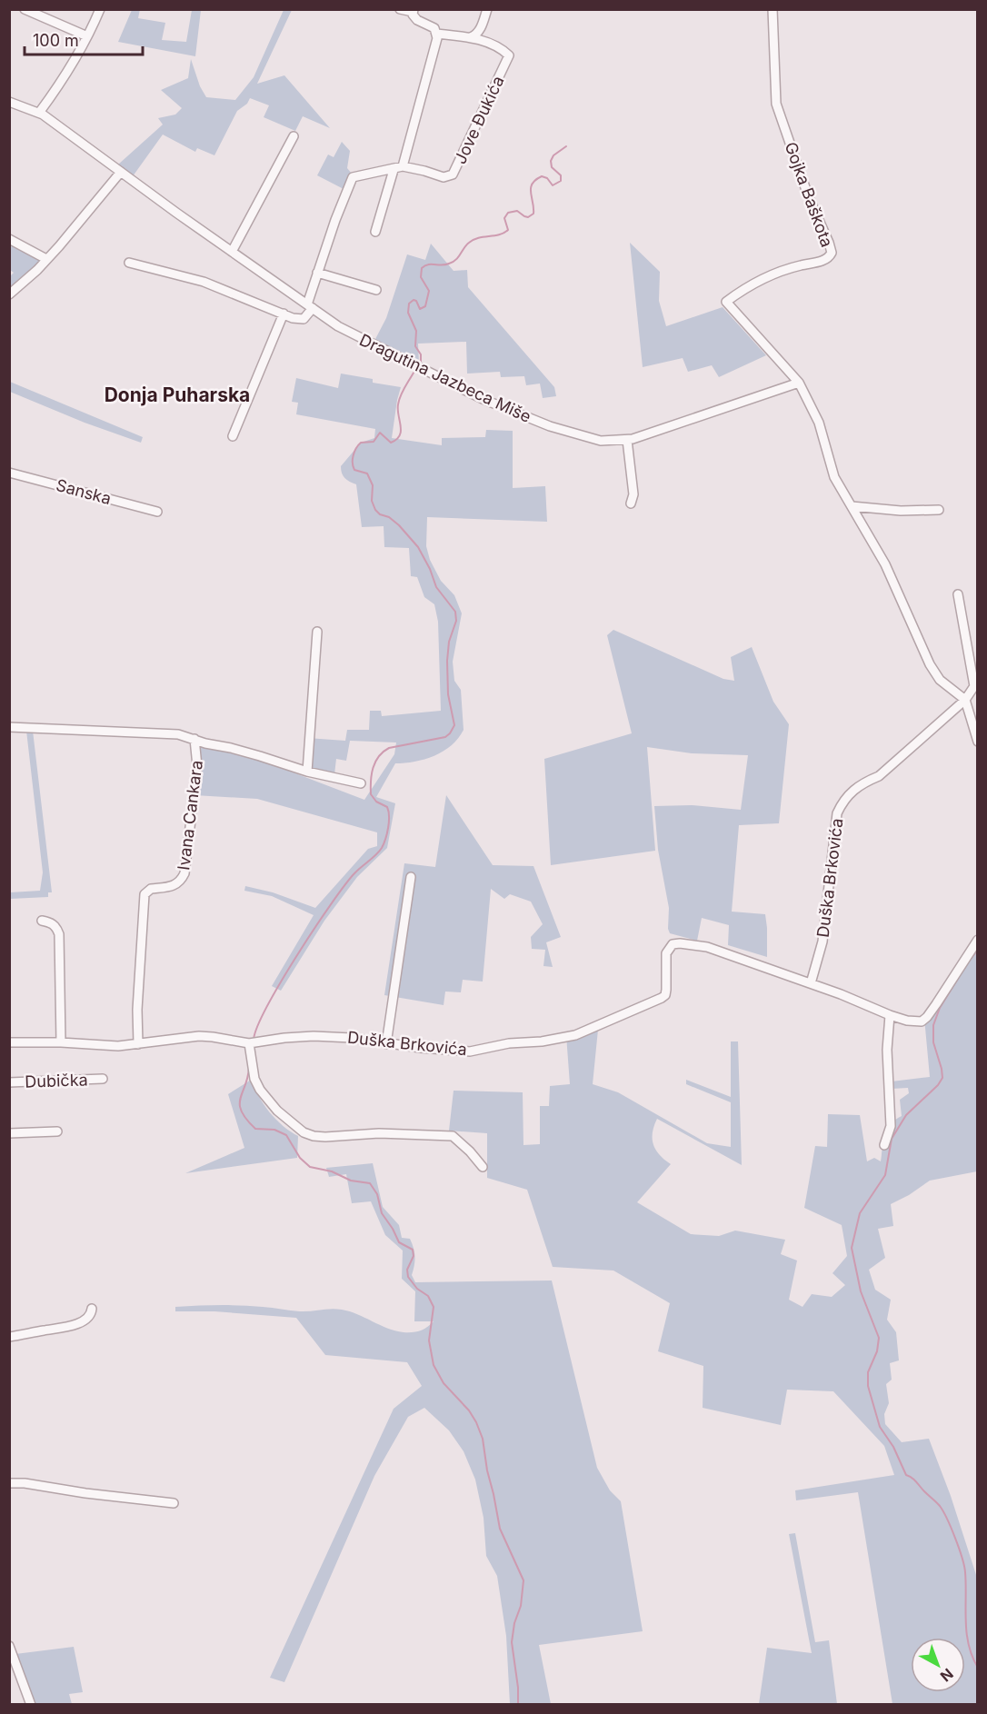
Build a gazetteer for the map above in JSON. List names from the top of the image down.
{
  "streets": {
    "street": [
      "Jove Đukića",
      "Gojka Baškota",
      "Dragutina Jazbeca Miše",
      "Sanska",
      "Ivana Cankara",
      "Duška Brkovića",
      "Dubička"
    ]
  },
  "crossings": [
    ["Jove Đukića", "Dragutina Jazbeca Miše"],
    ["Gojka Baškota", "Dragutina Jazbeca Miše"],
    ["Ivana Cankara", "Duška Brkovića"]
  ],
  "districts": ["Donja Puharska"],
  "scale_bar": "100 m",
  "north": "bottom right"
}
